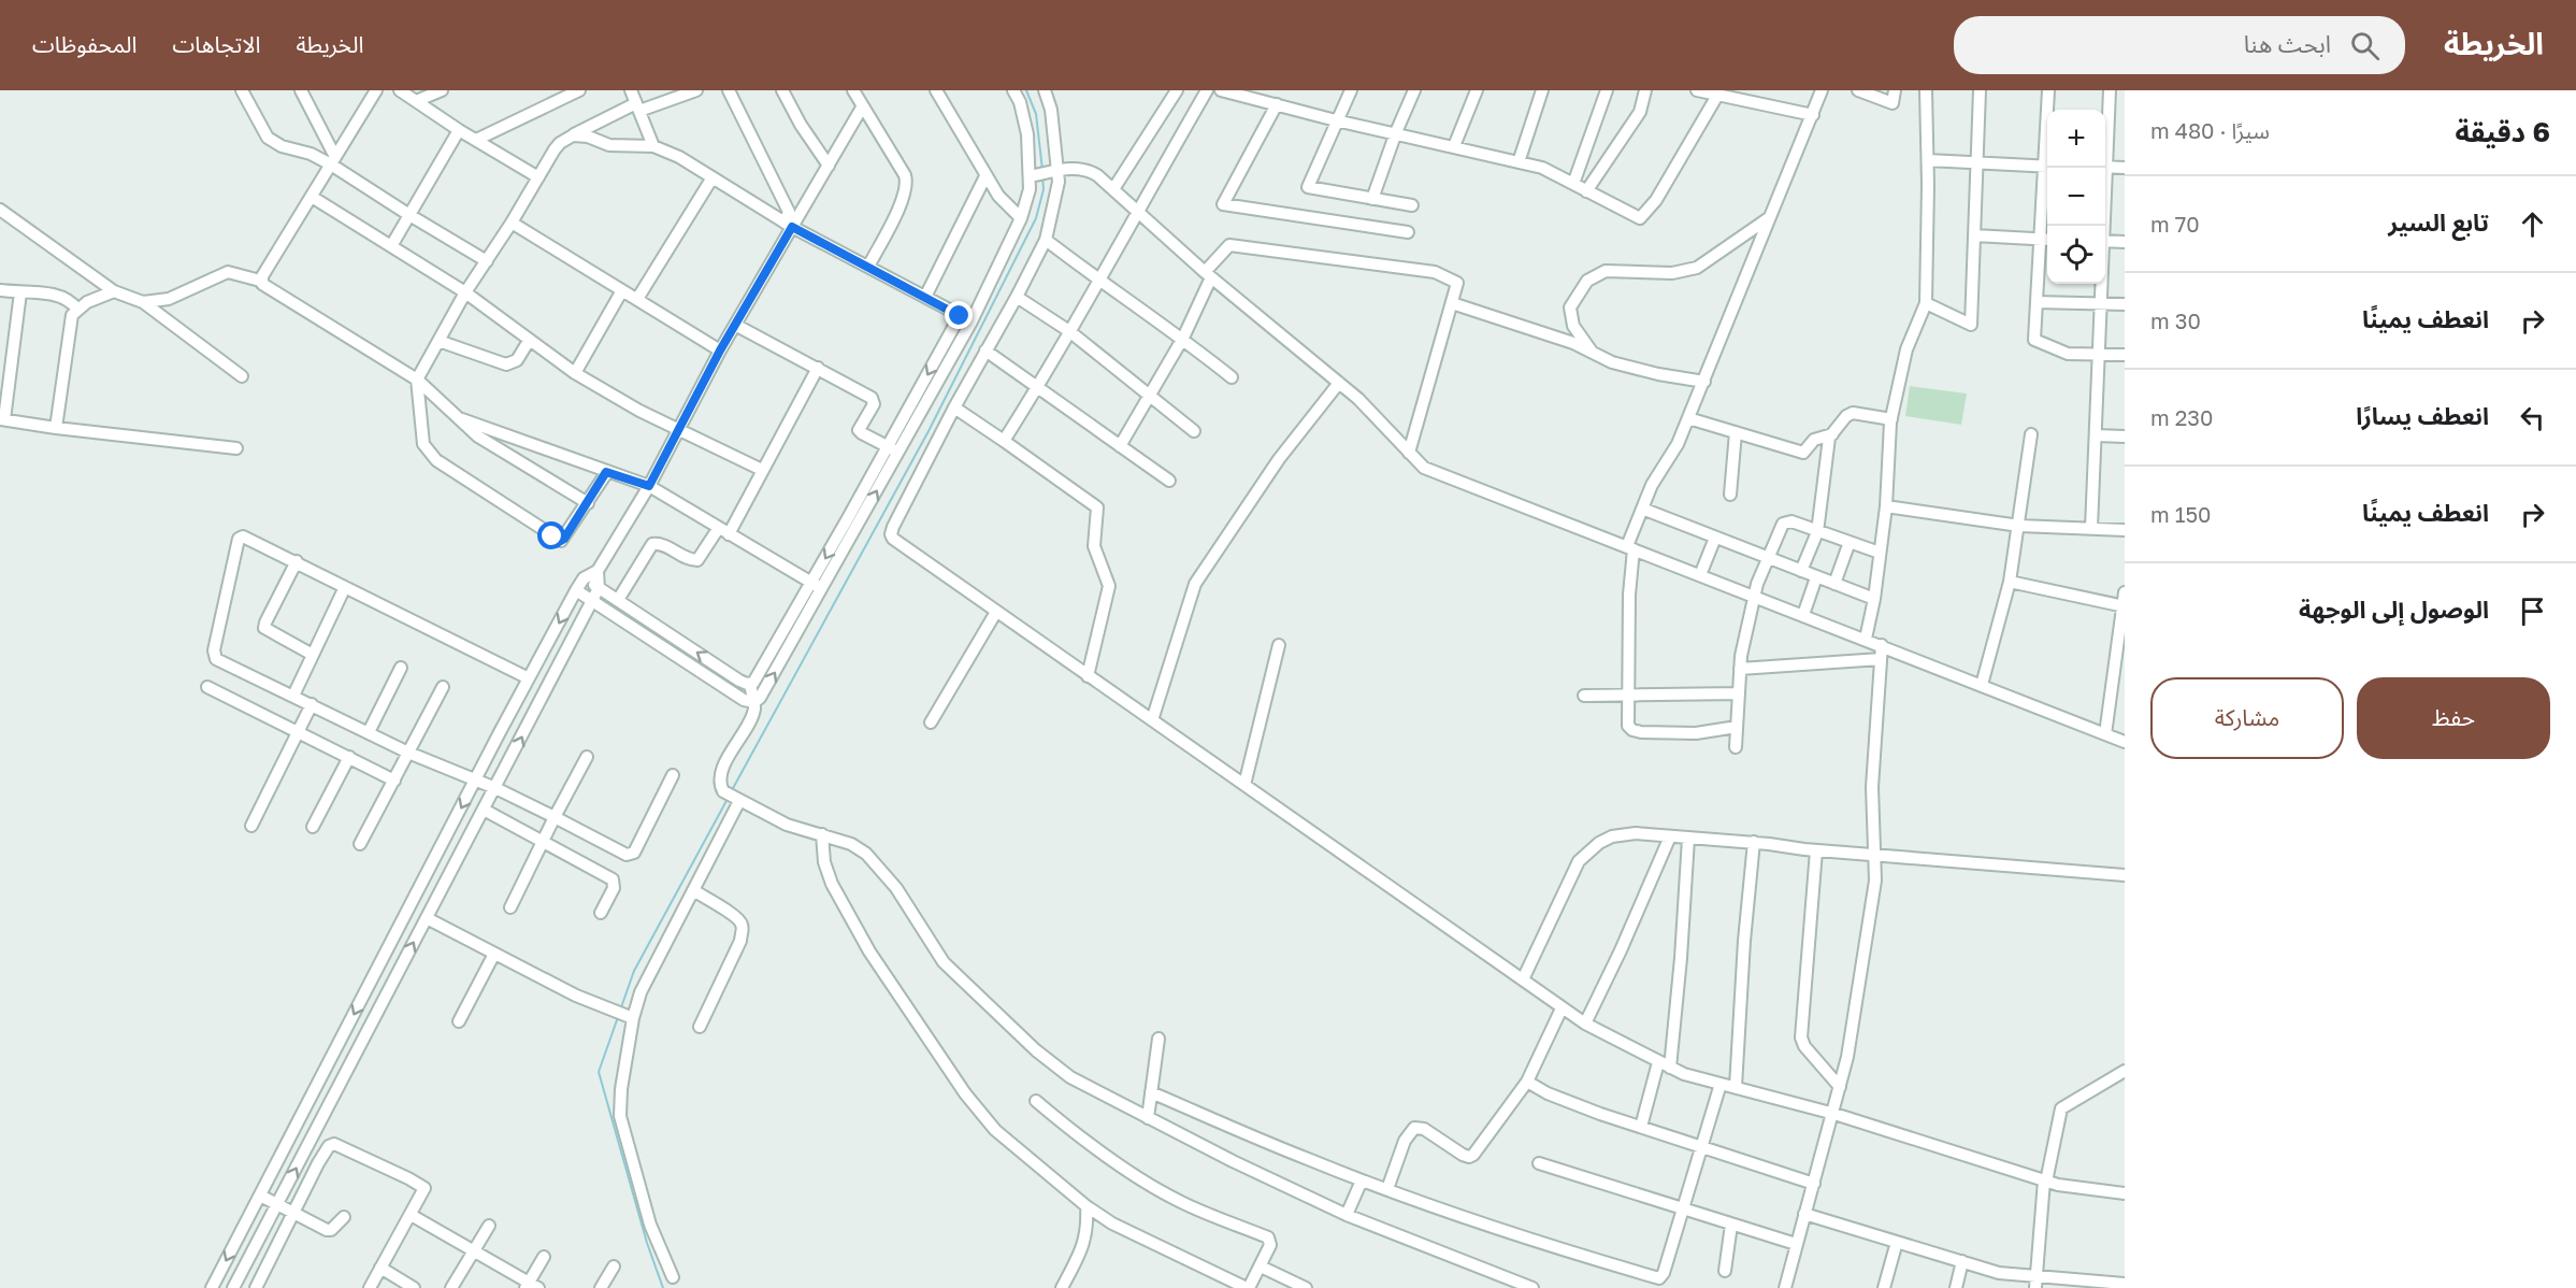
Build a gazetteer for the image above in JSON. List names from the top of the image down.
{
  "page": {
    "header": "الخريطة",
    "search": "ابحث هنا",
    "nav": ["الخريطة", "الاتجاهات", "المحفوظات"],
    "heading": ["6 دقيقة", "سيرًا · 480 m"],
    "map_buttons": ["+", "−"],
    "list": [
      ["تابع السير", "70 m"],
      ["انعطف يمينًا", "30 m"],
      ["انعطف يسارًا", "230 m"],
      ["انعطف يمينًا", "150 m"],
      "الوصول إلى الوجهة"
    ],
    "buttons": ["حفظ", "مشاركة"]
  }
}
